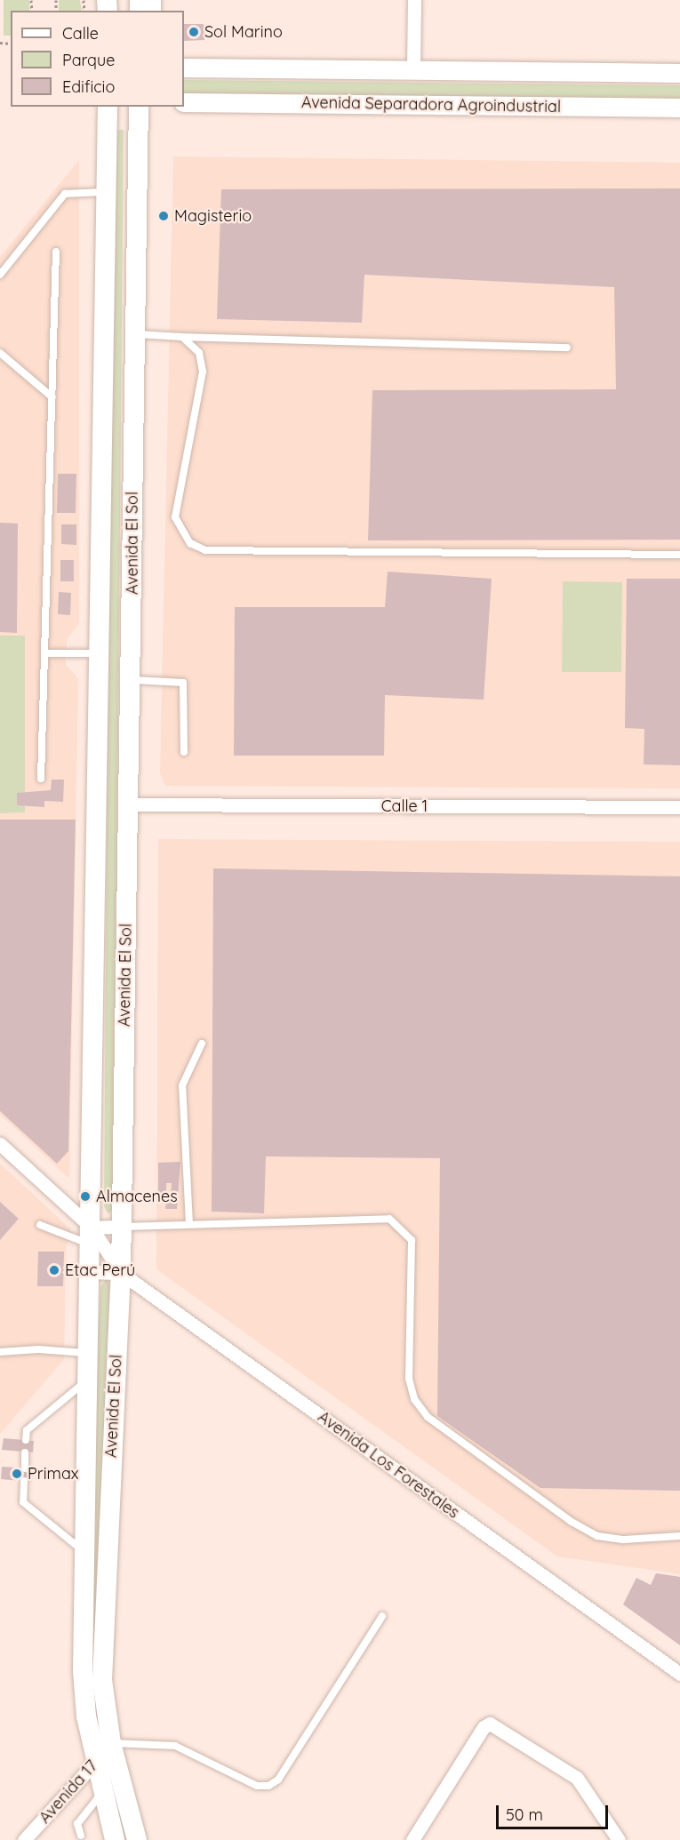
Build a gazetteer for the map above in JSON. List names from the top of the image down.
{
  "streets": {
    "main road": ["Avenida El Sol"],
    "street": [
      "Avenida Separadora Agroindustrial",
      "Calle 1",
      "Avenida Los Forestales",
      "Avenida 17"
    ]
  },
  "crossings": [
    ["Avenida El Sol", "Calle 1"],
    ["Avenida El Sol", "Avenida Los Forestales"],
    ["Avenida El Sol", "Avenida 17"]
  ],
  "places": [
    "Sol Marino",
    "Magisterio",
    "Almacenes",
    "Etac Perú",
    "Primax"
  ],
  "legend": ["Calle", "Parque", "Edificio"],
  "scale_bar": "50 m"
}
